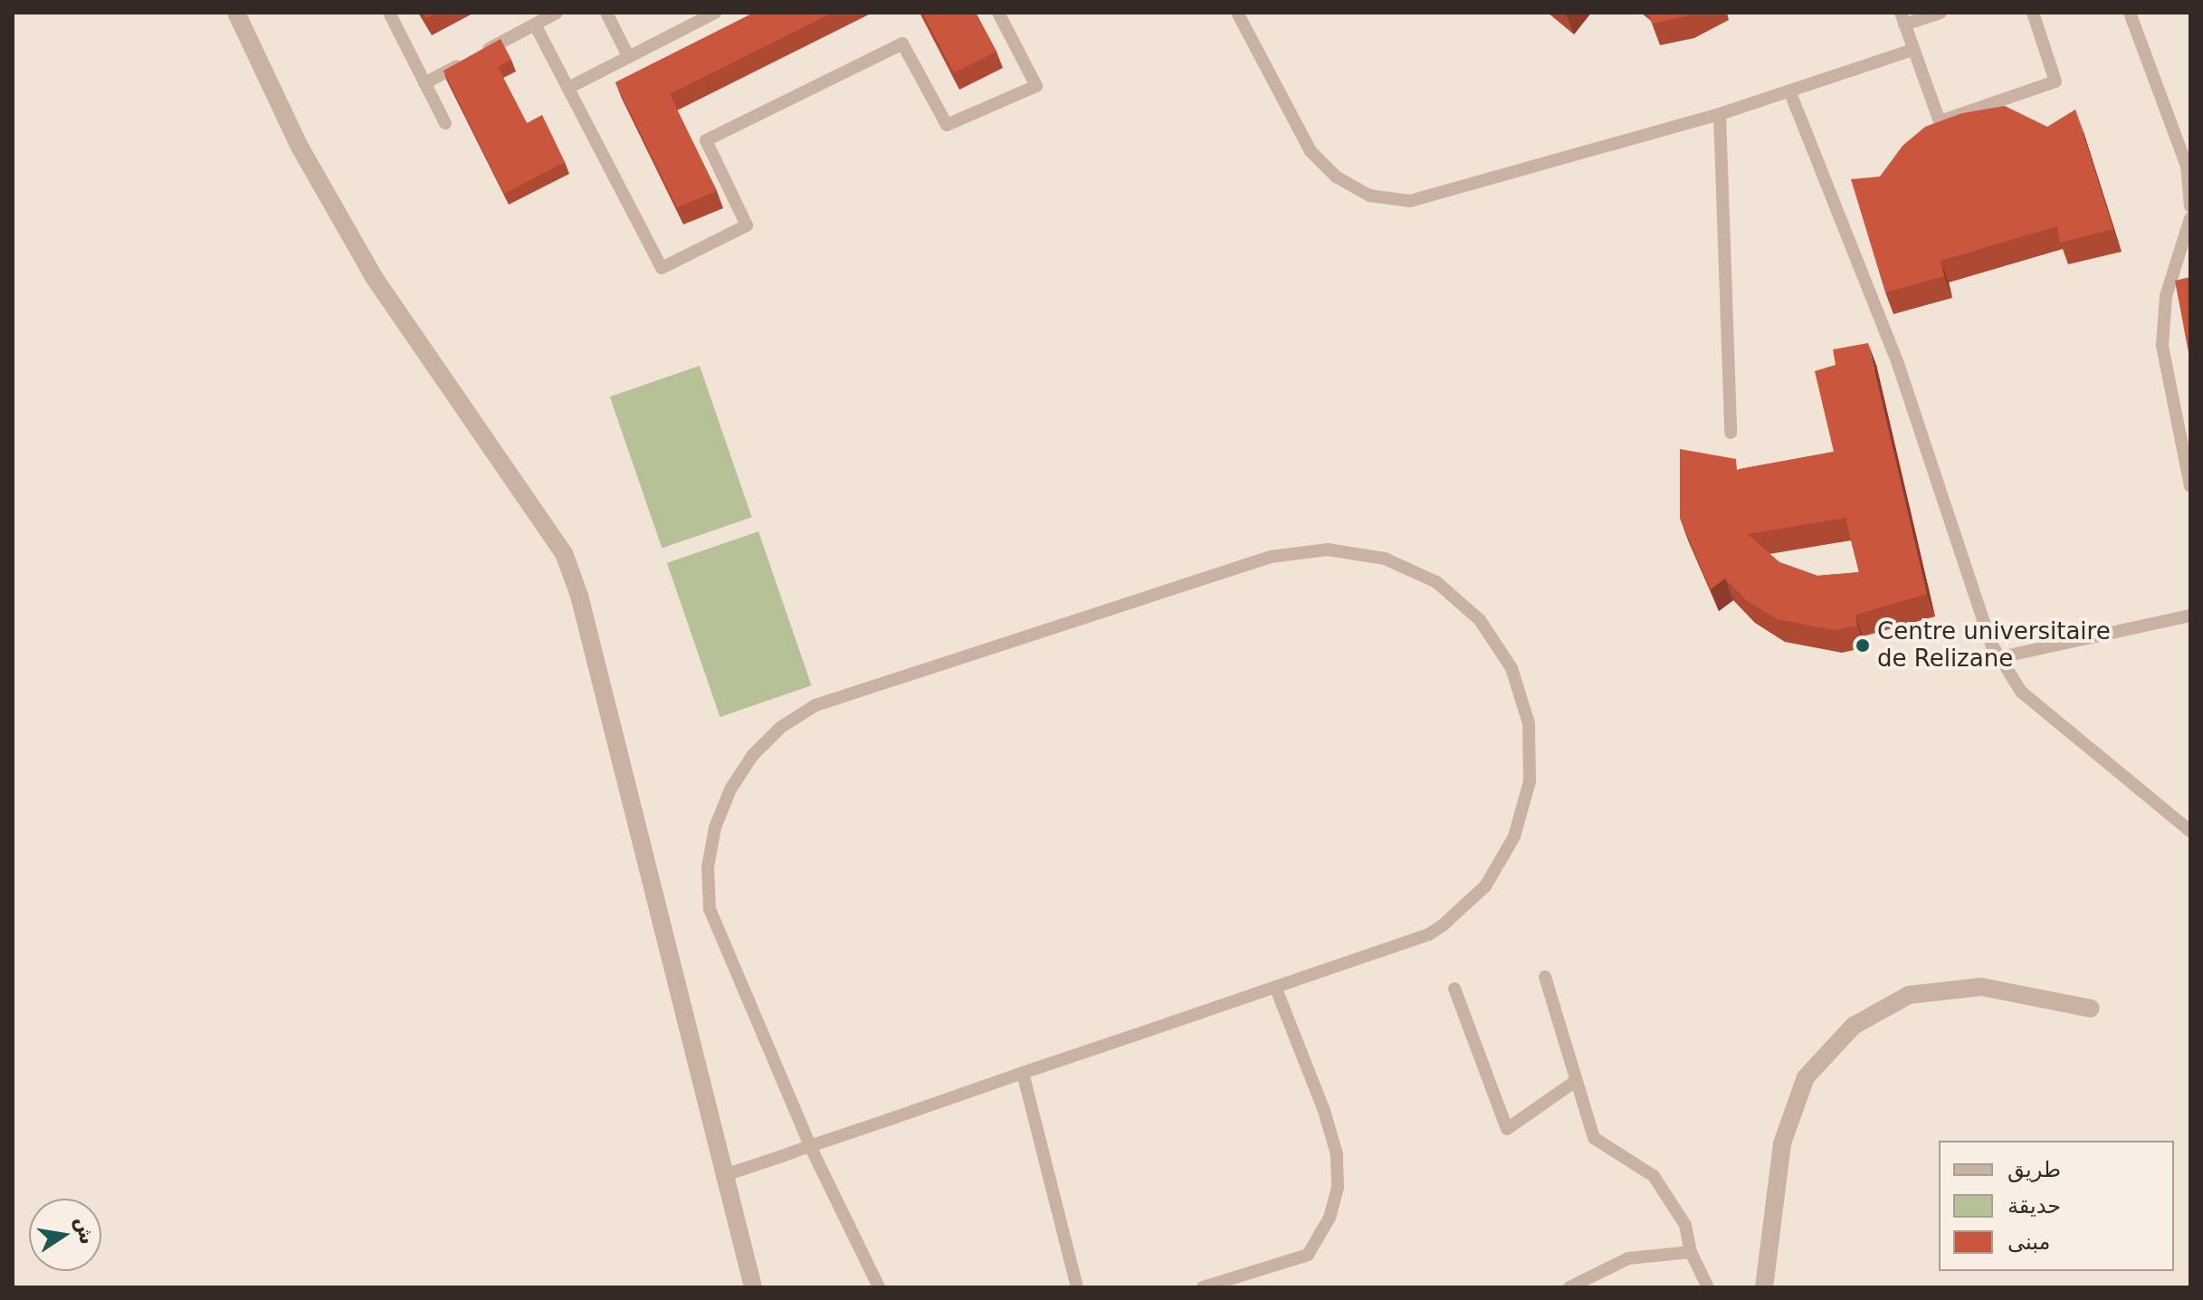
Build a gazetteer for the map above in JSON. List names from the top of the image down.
{
  "places": ["Centre universitaire de Relizane"],
  "legend": ["طريق", "حديقة", "مبنى"],
  "north": "right"
}
